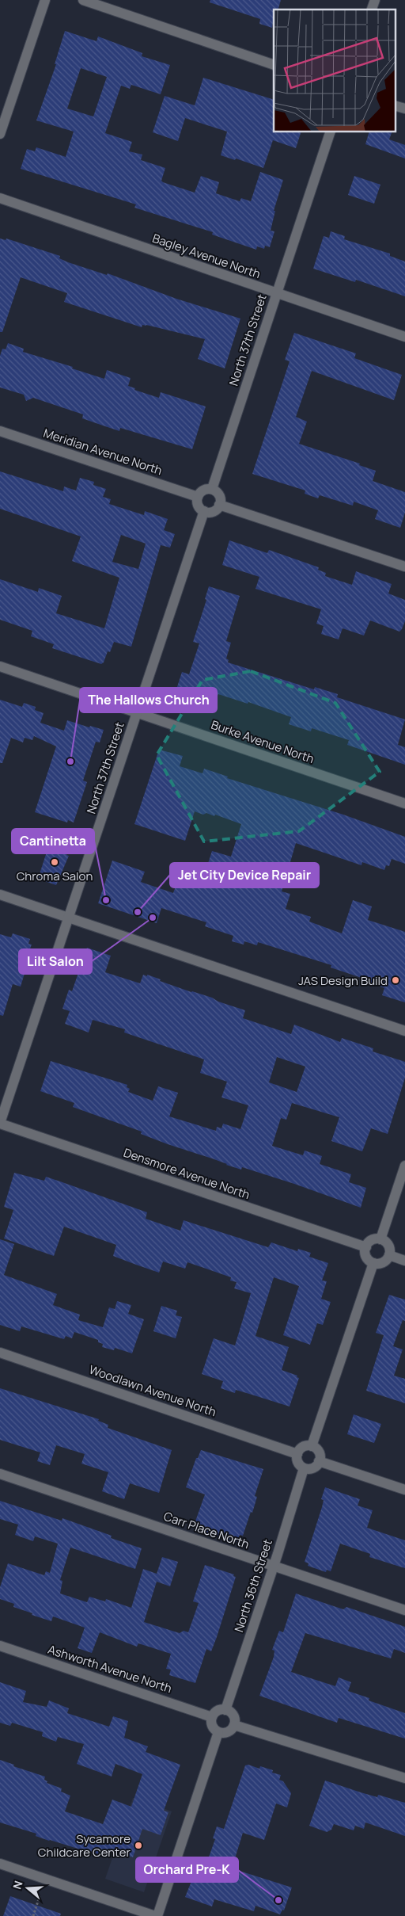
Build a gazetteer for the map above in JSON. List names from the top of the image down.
{
  "streets": {
    "street": [
      "Bagley Avenue North",
      "North 37th Street",
      "Meridian Avenue North",
      "Burke Avenue North",
      "Densmore Avenue North",
      "Woodlawn Avenue North",
      "Carr Place North",
      "North 36th Street",
      "Ashworth Avenue North"
    ]
  },
  "crossings": [
    ["Bagley Avenue North", "North 37th Street"],
    ["North 37th Street", "Meridian Avenue North"],
    ["North 37th Street", "Burke Avenue North"],
    ["North 37th Street", "Densmore Avenue North"],
    ["Woodlawn Avenue North", "North 36th Street"],
    ["Carr Place North", "North 36th Street"],
    ["North 36th Street", "Ashworth Avenue North"]
  ],
  "places": [
    "The Hallows Church",
    "Chroma Salon",
    "Cantinetta",
    "Jet City Device Repair",
    "Lilt Salon",
    "JAS Design Build",
    "Sycamore Childcare Center",
    "Orchard Pre-K"
  ],
  "north": "left"
}
